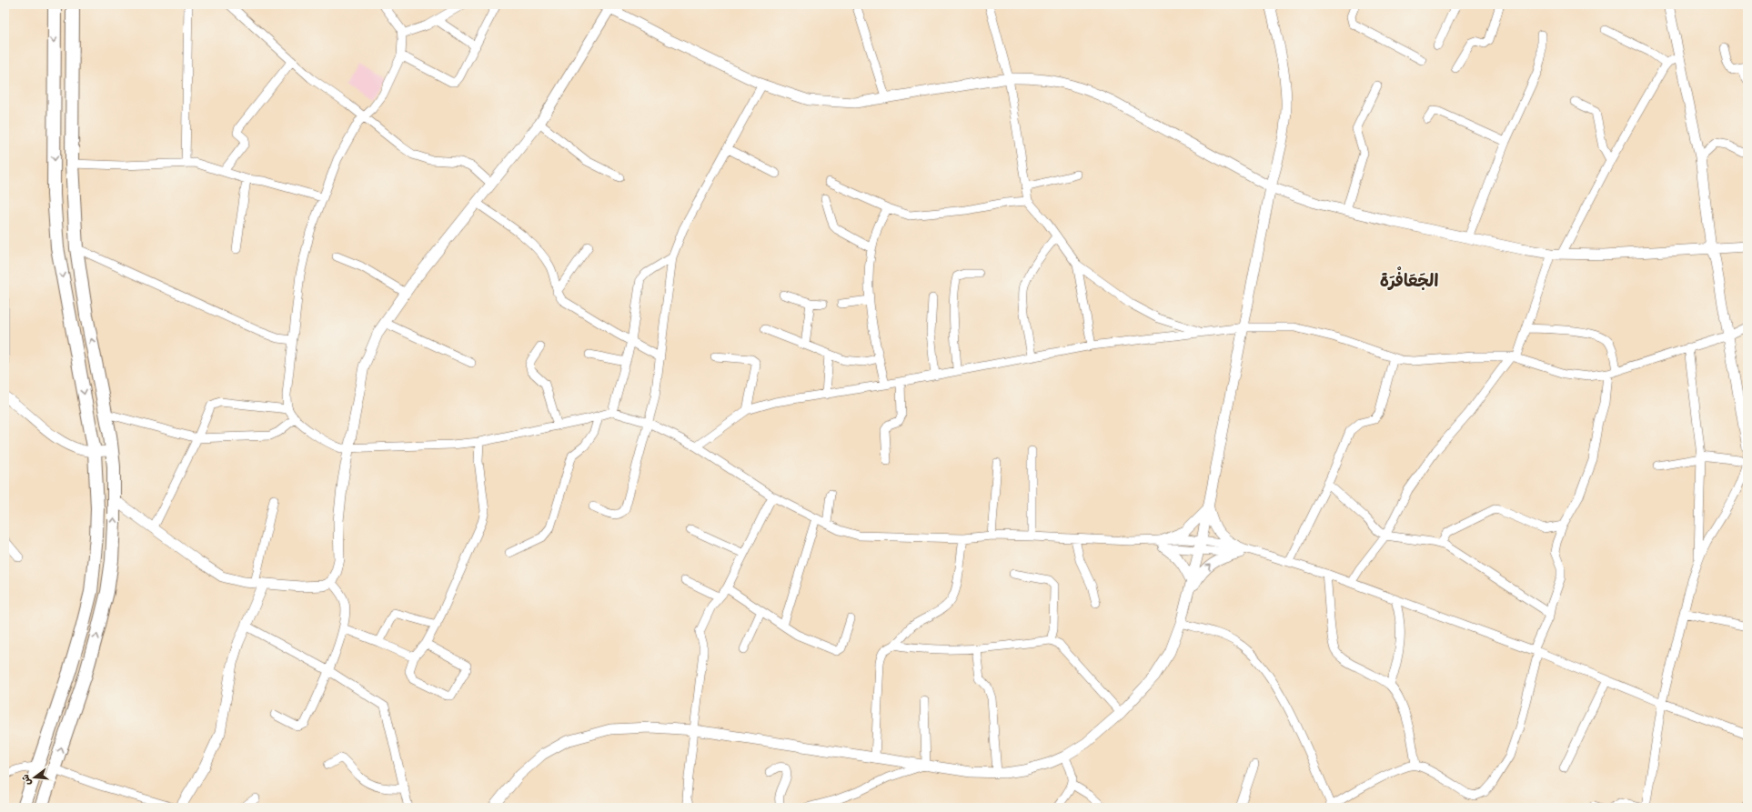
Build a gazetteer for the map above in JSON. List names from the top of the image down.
{
  "districts": ["الجَعَافْرَة"],
  "north": "left"
}
